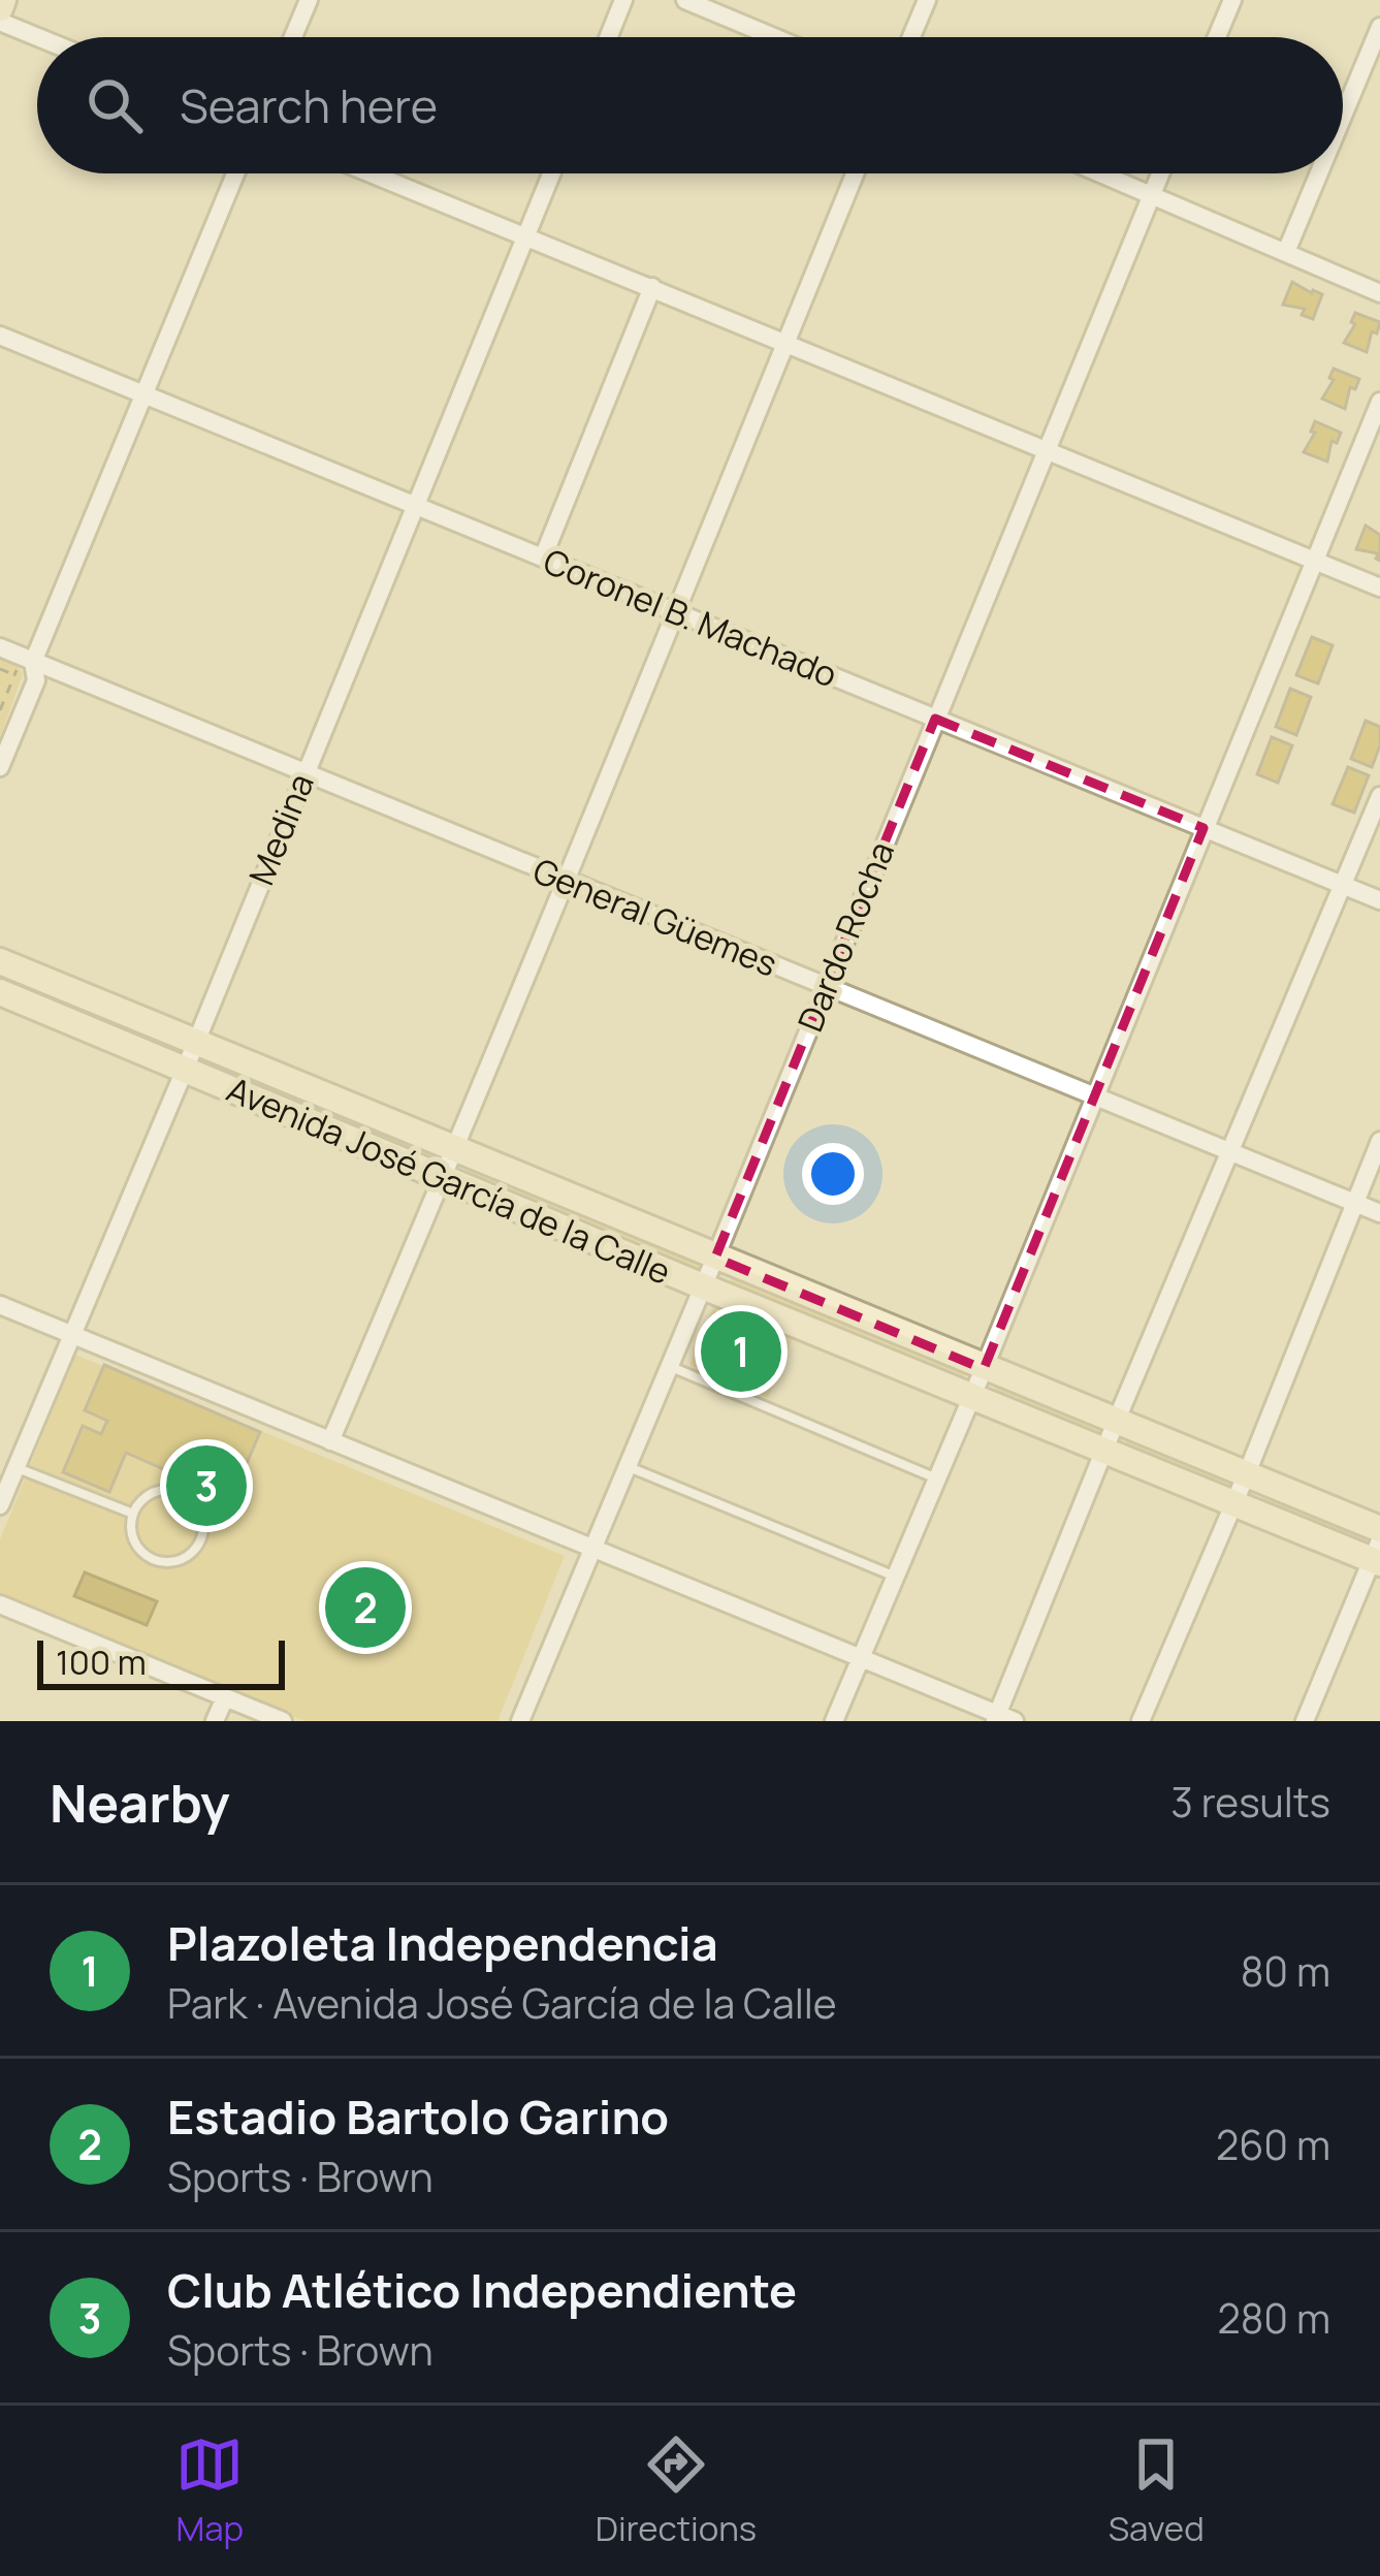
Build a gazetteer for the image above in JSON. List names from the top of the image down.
{
  "streets": {
    "main road": ["Avenida José García de la Calle"],
    "street": [
      "Coronel B. Machado",
      "Medina",
      "General Güemes",
      "Dardo Rocha"
    ]
  },
  "crossings": [
    ["Coronel B. Machado", "Medina"],
    ["Coronel B. Machado", "Dardo Rocha"],
    ["Medina", "General Güemes"],
    ["Medina", "Avenida José García de la Calle"],
    ["General Güemes", "Dardo Rocha"],
    ["Dardo Rocha", "Avenida José García de la Calle"]
  ],
  "scale_bar": "100 m",
  "page": {
    "search": "Search here",
    "pins": ["1", "3", "2"],
    "scale": "100 m",
    "heading": ["Nearby", "3 results"],
    "list": [
      {
        "mark": "1",
        "name": "Plazoleta Independencia",
        "note": "Park · Avenida José García de la Calle",
        "value": "80 m"
      },
      {
        "mark": "2",
        "name": "Estadio Bartolo Garino",
        "note": "Sports · Brown",
        "value": "260 m"
      },
      {
        "mark": "3",
        "name": "Club Atlético Independiente",
        "note": "Sports · Brown",
        "value": "280 m"
      }
    ],
    "nav": ["Map", "Directions", "Saved"]
  }
}
